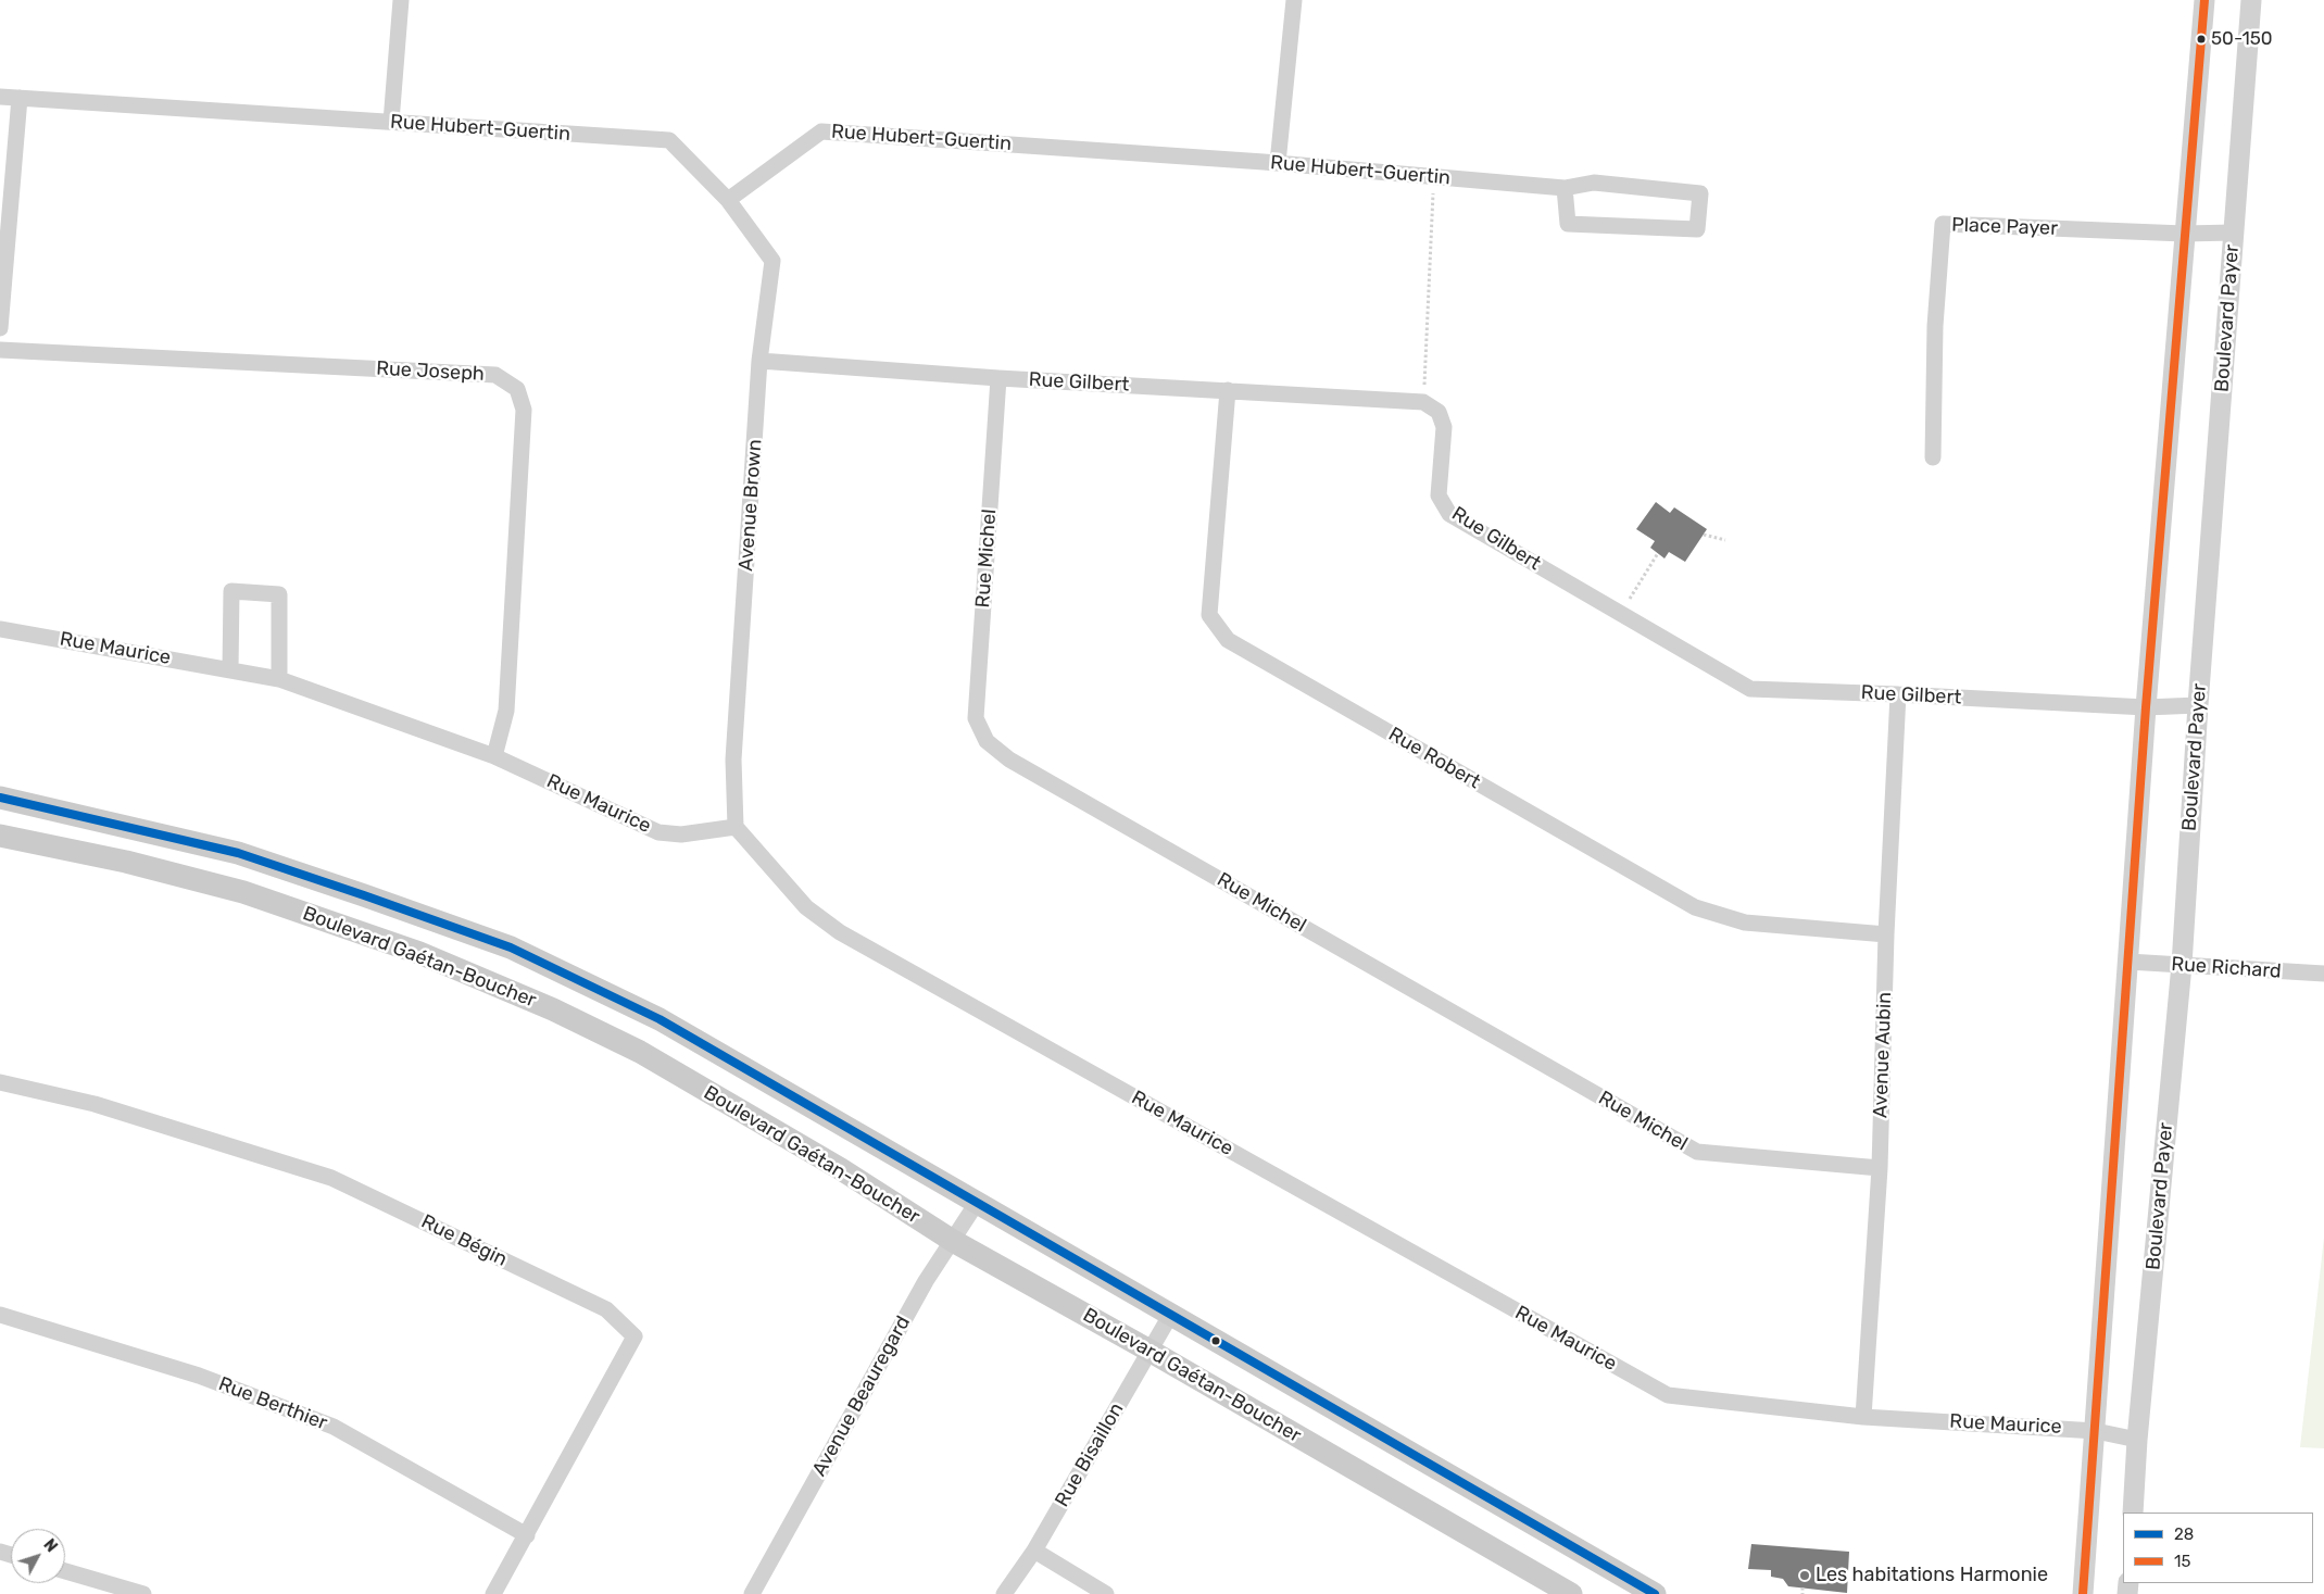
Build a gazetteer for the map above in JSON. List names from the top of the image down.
{
  "streets": {
    "main road": ["Boulevard Gaétan-Boucher"],
    "street": [
      "Rue Hubert-Guertin",
      "Place Payer",
      "Boulevard Payer",
      "Rue Joseph",
      "Rue Gilbert",
      "Avenue Brown",
      "Rue Michel",
      "Rue Maurice",
      "Rue Robert",
      "Rue Richard",
      "Avenue Aubin",
      "Rue Bégin",
      "Avenue Beauregard",
      "Rue Berthier",
      "Rue Bisaillon"
    ]
  },
  "crossings": [
    ["Rue Hubert-Guertin", "Avenue Brown"],
    ["Place Payer", "Boulevard Payer"],
    ["Boulevard Payer", "Rue Gilbert"],
    ["Boulevard Payer", "Rue Maurice"],
    ["Boulevard Payer", "Rue Richard"],
    ["Rue Joseph", "Rue Maurice"],
    ["Rue Gilbert", "Avenue Brown"],
    ["Rue Gilbert", "Rue Michel"],
    ["Rue Gilbert", "Rue Robert"],
    ["Rue Gilbert", "Avenue Aubin"],
    ["Avenue Brown", "Rue Maurice"],
    ["Rue Michel", "Avenue Aubin"],
    ["Rue Maurice", "Avenue Aubin"],
    ["Rue Robert", "Avenue Aubin"],
    ["Boulevard Gaétan-Boucher", "Avenue Beauregard"],
    ["Boulevard Gaétan-Boucher", "Rue Bisaillon"],
    ["Rue Bégin", "Rue Berthier"]
  ],
  "places": ["50-150", "Les habitations Harmonie"],
  "lines": ["transit line 15", "transit line 28"],
  "legend": ["28", "15"],
  "north": "top right"
}
